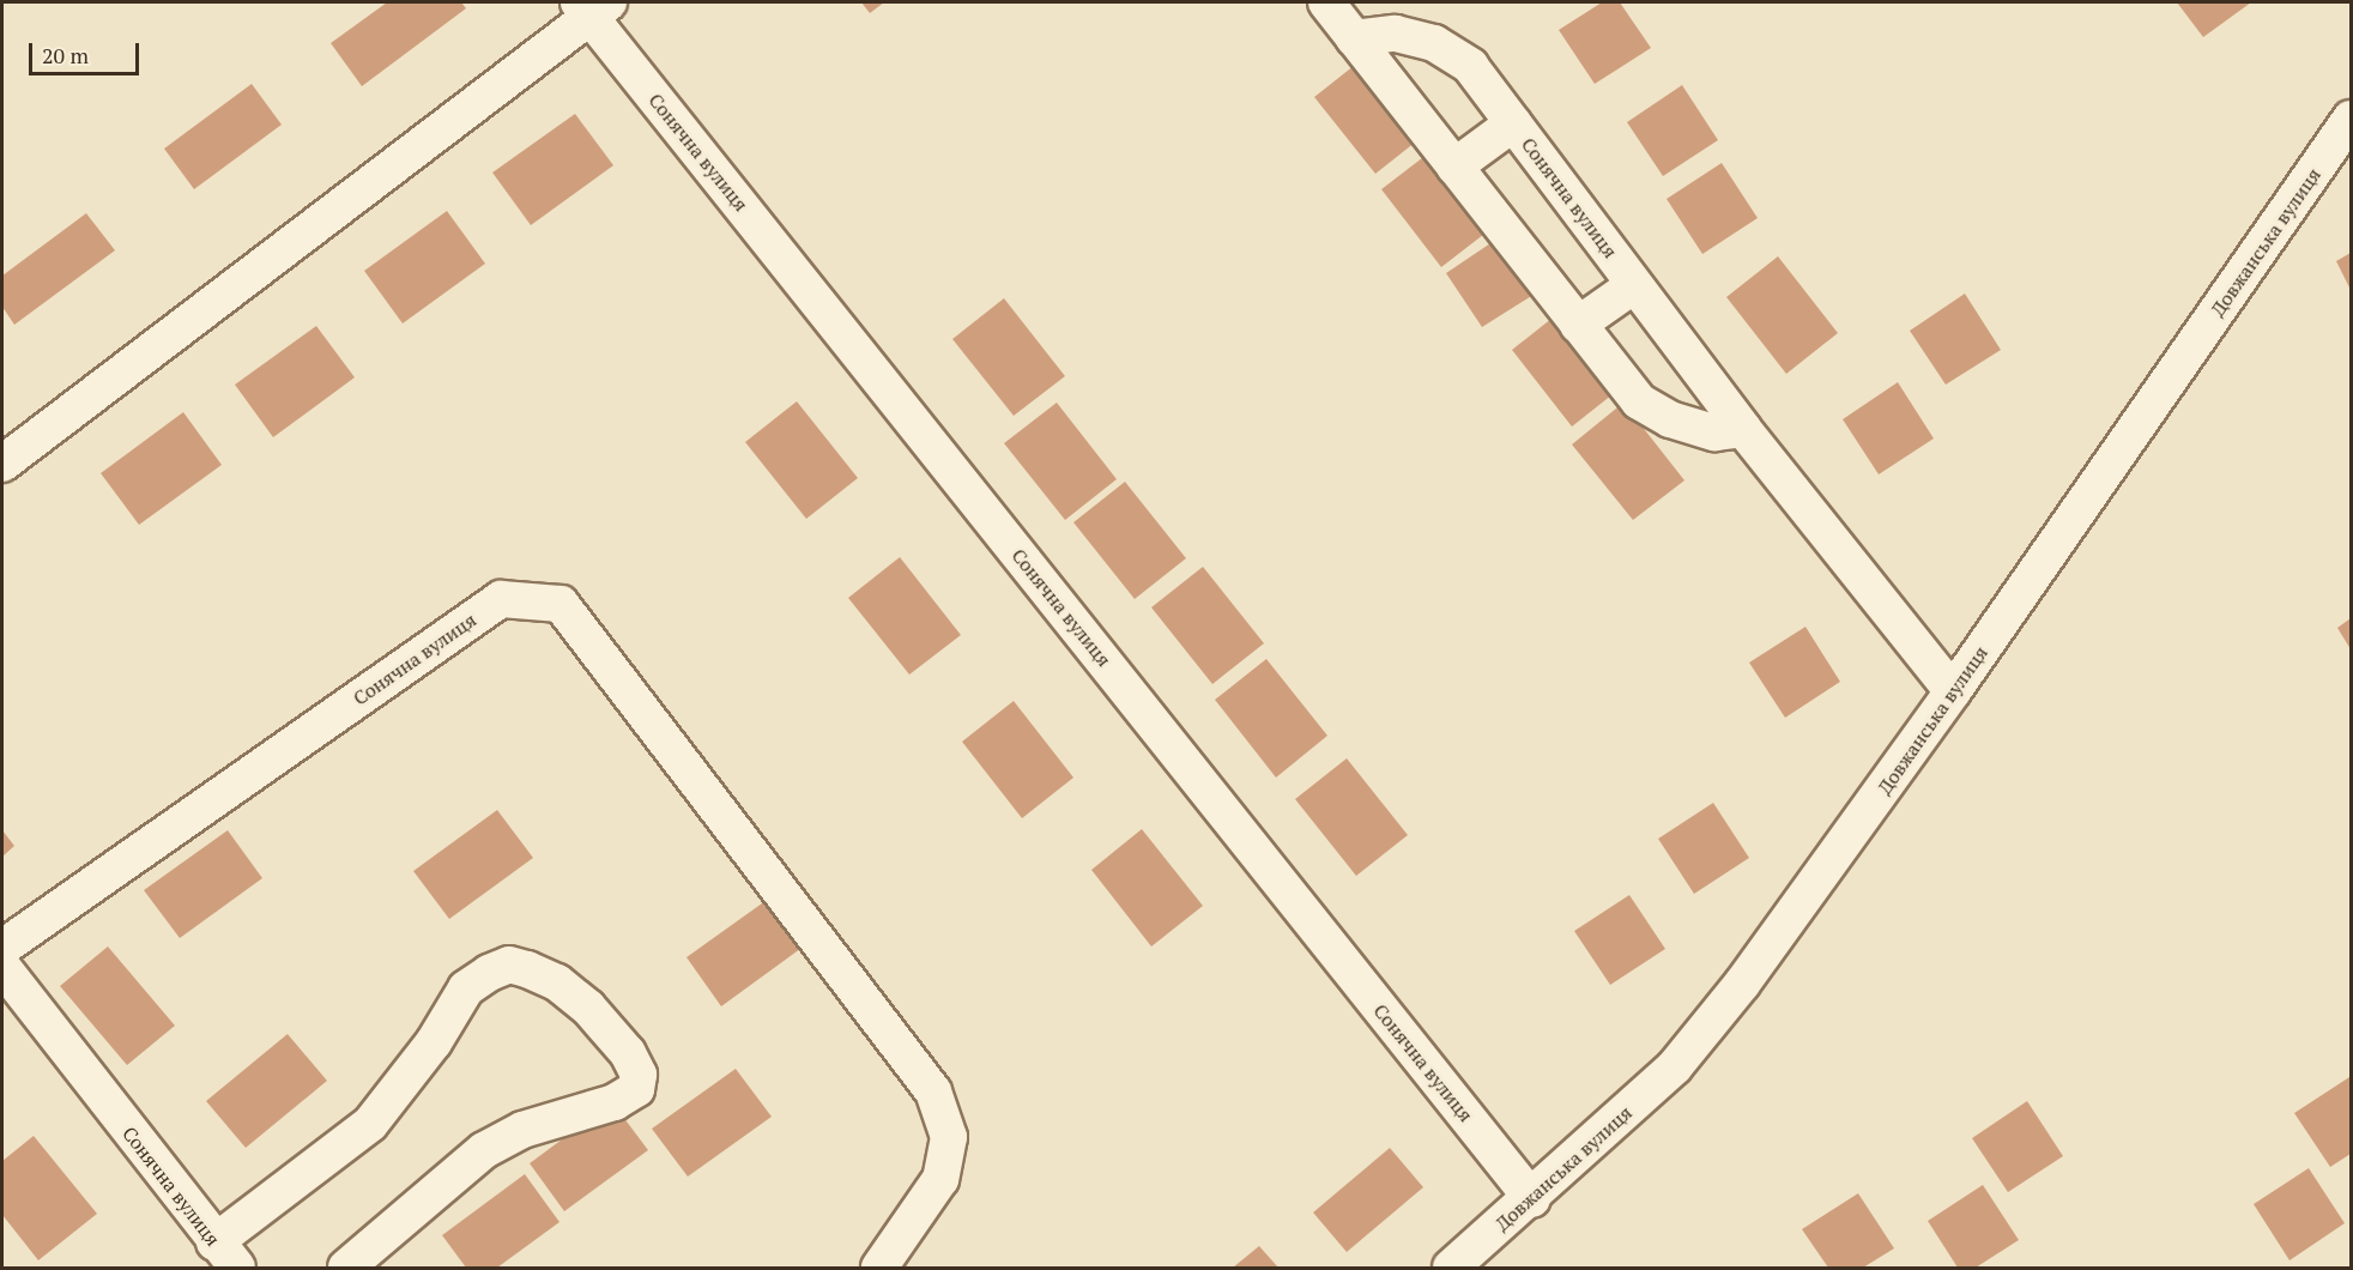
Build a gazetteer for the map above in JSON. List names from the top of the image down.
{
  "streets": {
    "street": ["Сонячна вулиця", "Довжанська вулиця"]
  },
  "crossings": [
    ["Сонячна вулиця", "Довжанська вулиця"]
  ],
  "scale_bar": "20 m"
}
